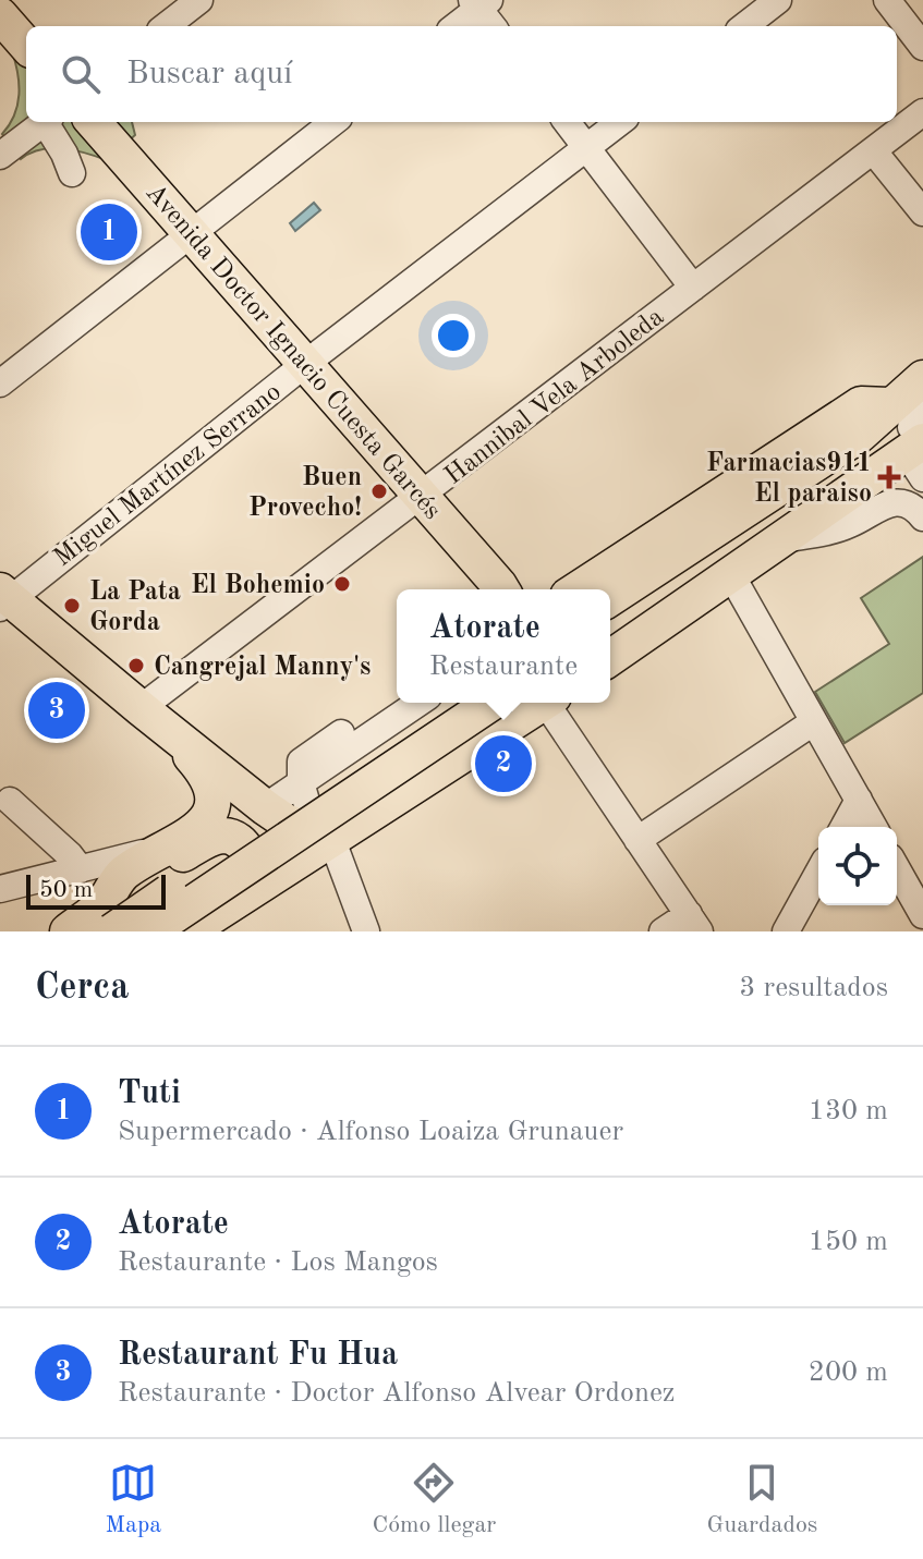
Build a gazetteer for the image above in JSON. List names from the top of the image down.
{
  "streets": {
    "main road": ["Avenida Doctor Ignacio Cuesta Garcés"],
    "street": ["Hannibal Vela Arboleda", "Miguel Martínez Serrano"]
  },
  "crossings": [
    ["Avenida Doctor Ignacio Cuesta Garcés", "Hannibal Vela Arboleda"],
    ["Avenida Doctor Ignacio Cuesta Garcés", "Miguel Martínez Serrano"]
  ],
  "places": {
    "health": ["Farmacias911 El paraiso"],
    "other": [
      "Buen Provecho!",
      "El Bohemio",
      "La Pata Gorda",
      "Cangrejal Manny's"
    ]
  },
  "scale_bar": "50 m",
  "page": {
    "search": "Buscar aquí",
    "pins": ["1", "3", "2"],
    "popup": ["Atorate", "Restaurante"],
    "scale": "50 m",
    "heading": ["Cerca", "3 resultados"],
    "list": [
      {
        "mark": "1",
        "name": "Tuti",
        "note": "Supermercado · Alfonso Loaiza Grunauer",
        "value": "130 m"
      },
      {
        "mark": "2",
        "name": "Atorate",
        "note": "Restaurante · Los Mangos",
        "value": "150 m"
      },
      {
        "mark": "3",
        "name": "Restaurant Fu Hua",
        "note": "Restaurante · Doctor Alfonso Alvear Ordonez",
        "value": "200 m"
      }
    ],
    "nav": ["Mapa", "Cómo llegar", "Guardados"]
  }
}
